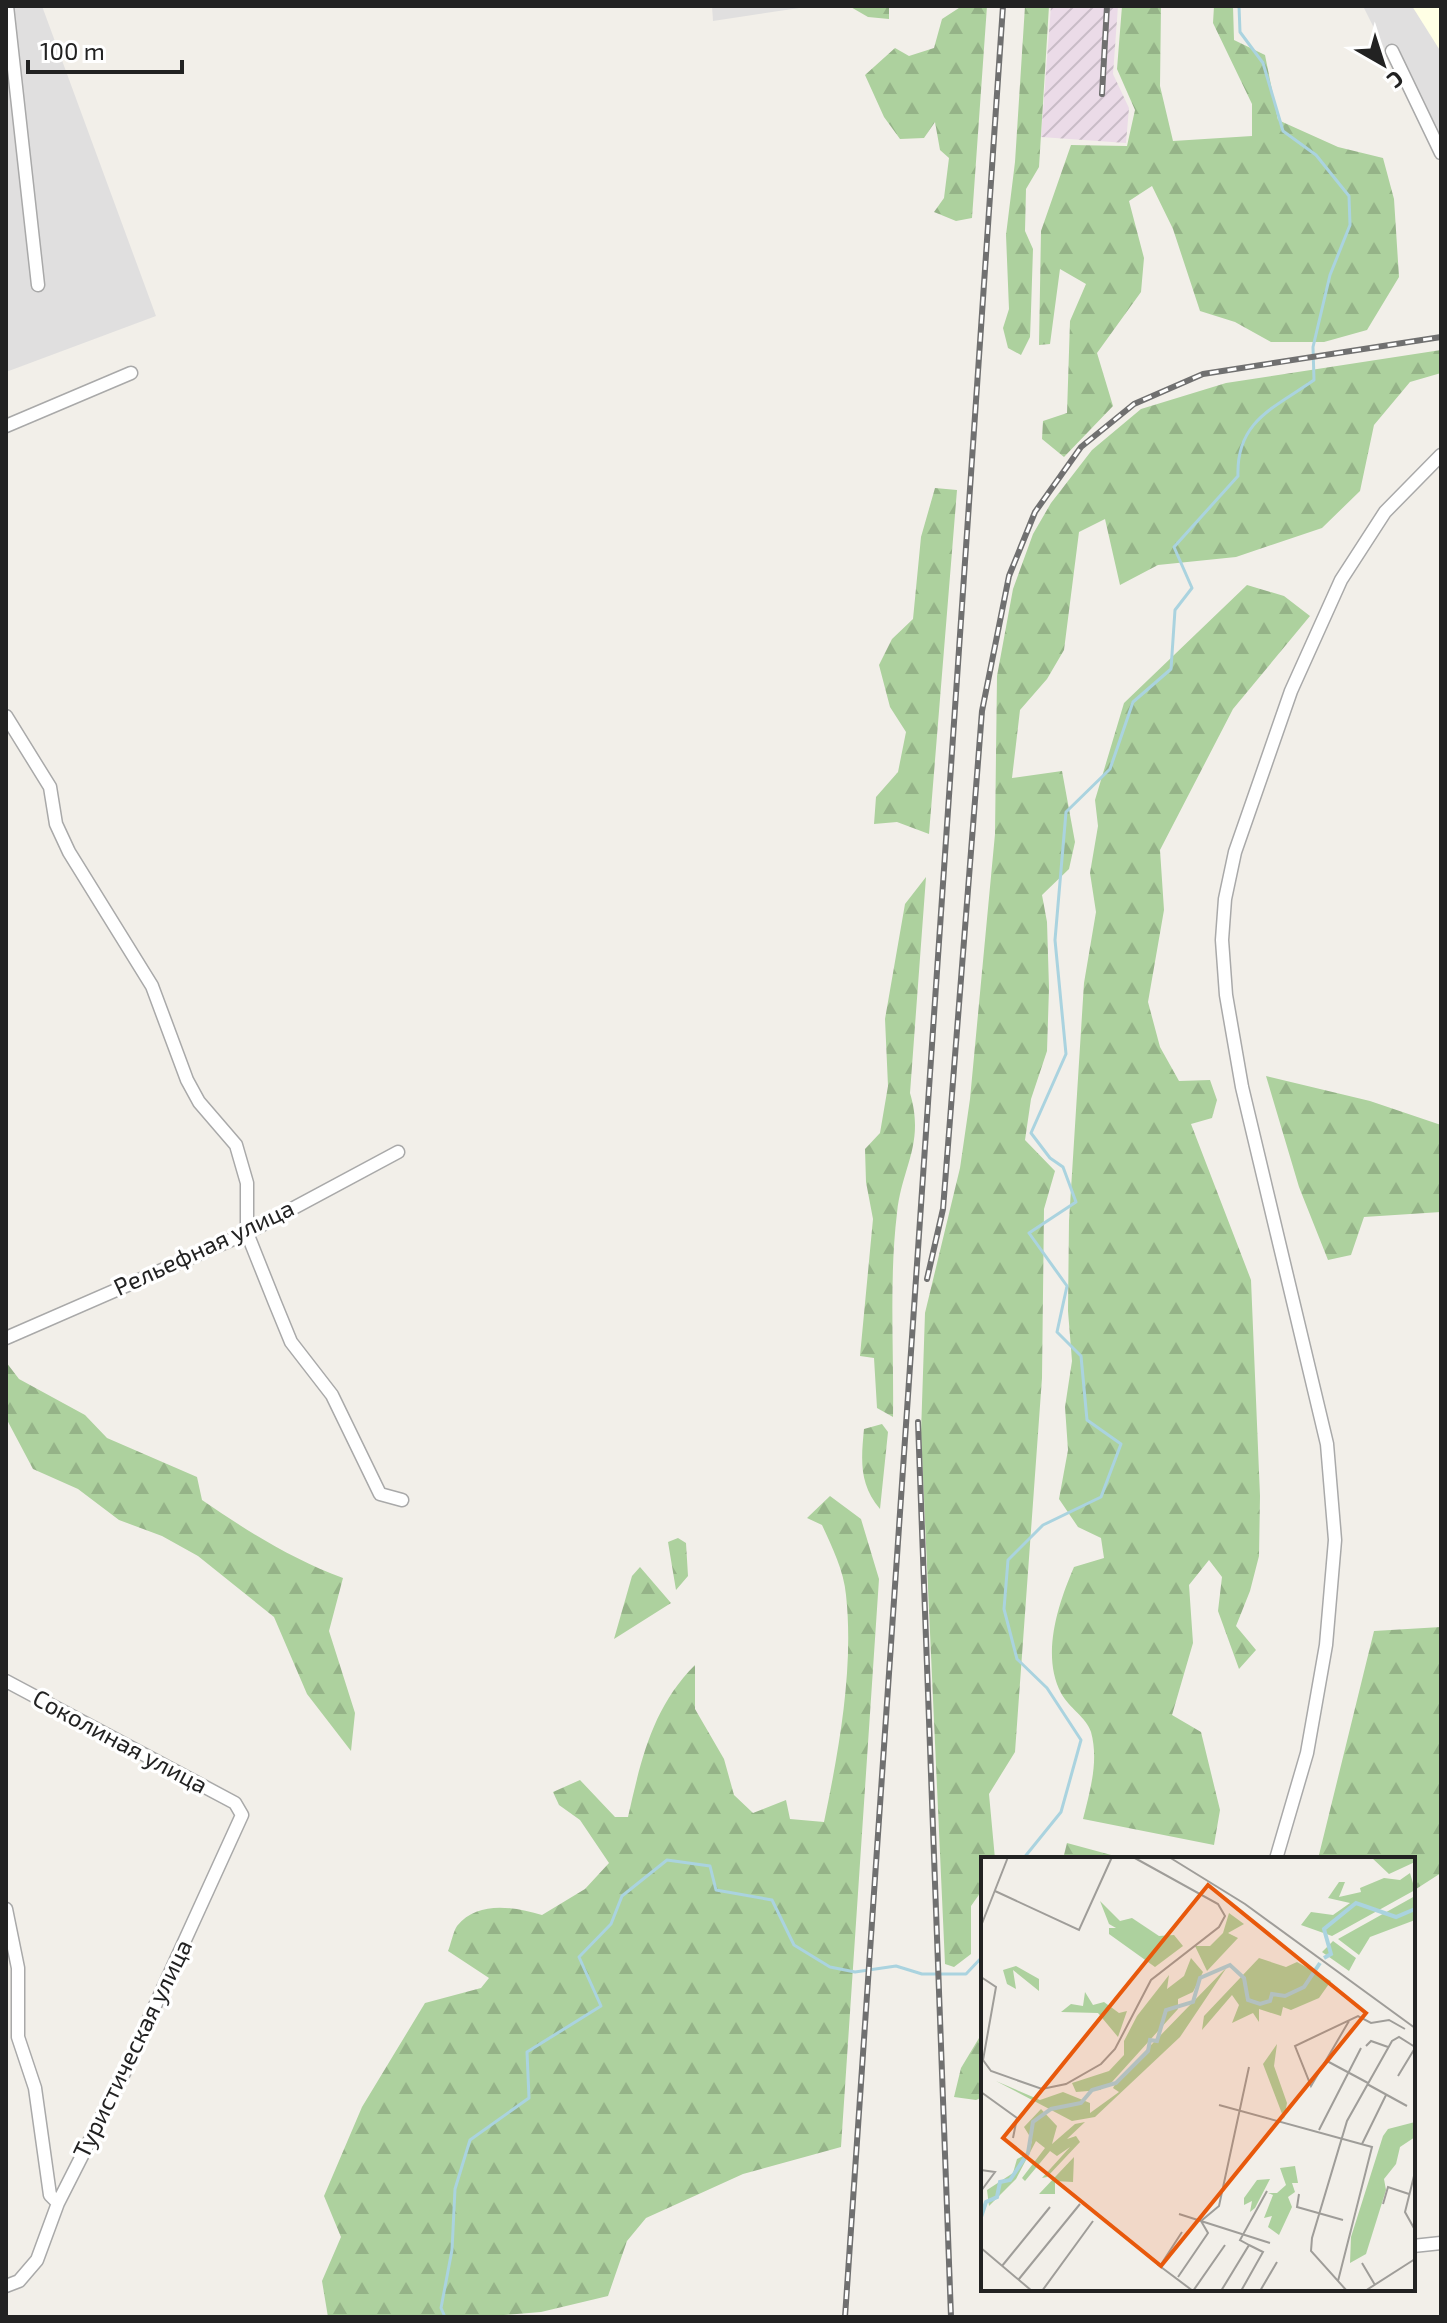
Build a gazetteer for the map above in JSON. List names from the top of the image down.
{
  "streets": {
    "street": ["Рельефная улица", "Соколиная улица", "Туристическая улица"]
  },
  "crossings": [
    ["Соколиная улица", "Туристическая улица"]
  ],
  "scale_bar": "100 m",
  "north": "bottom right"
}
